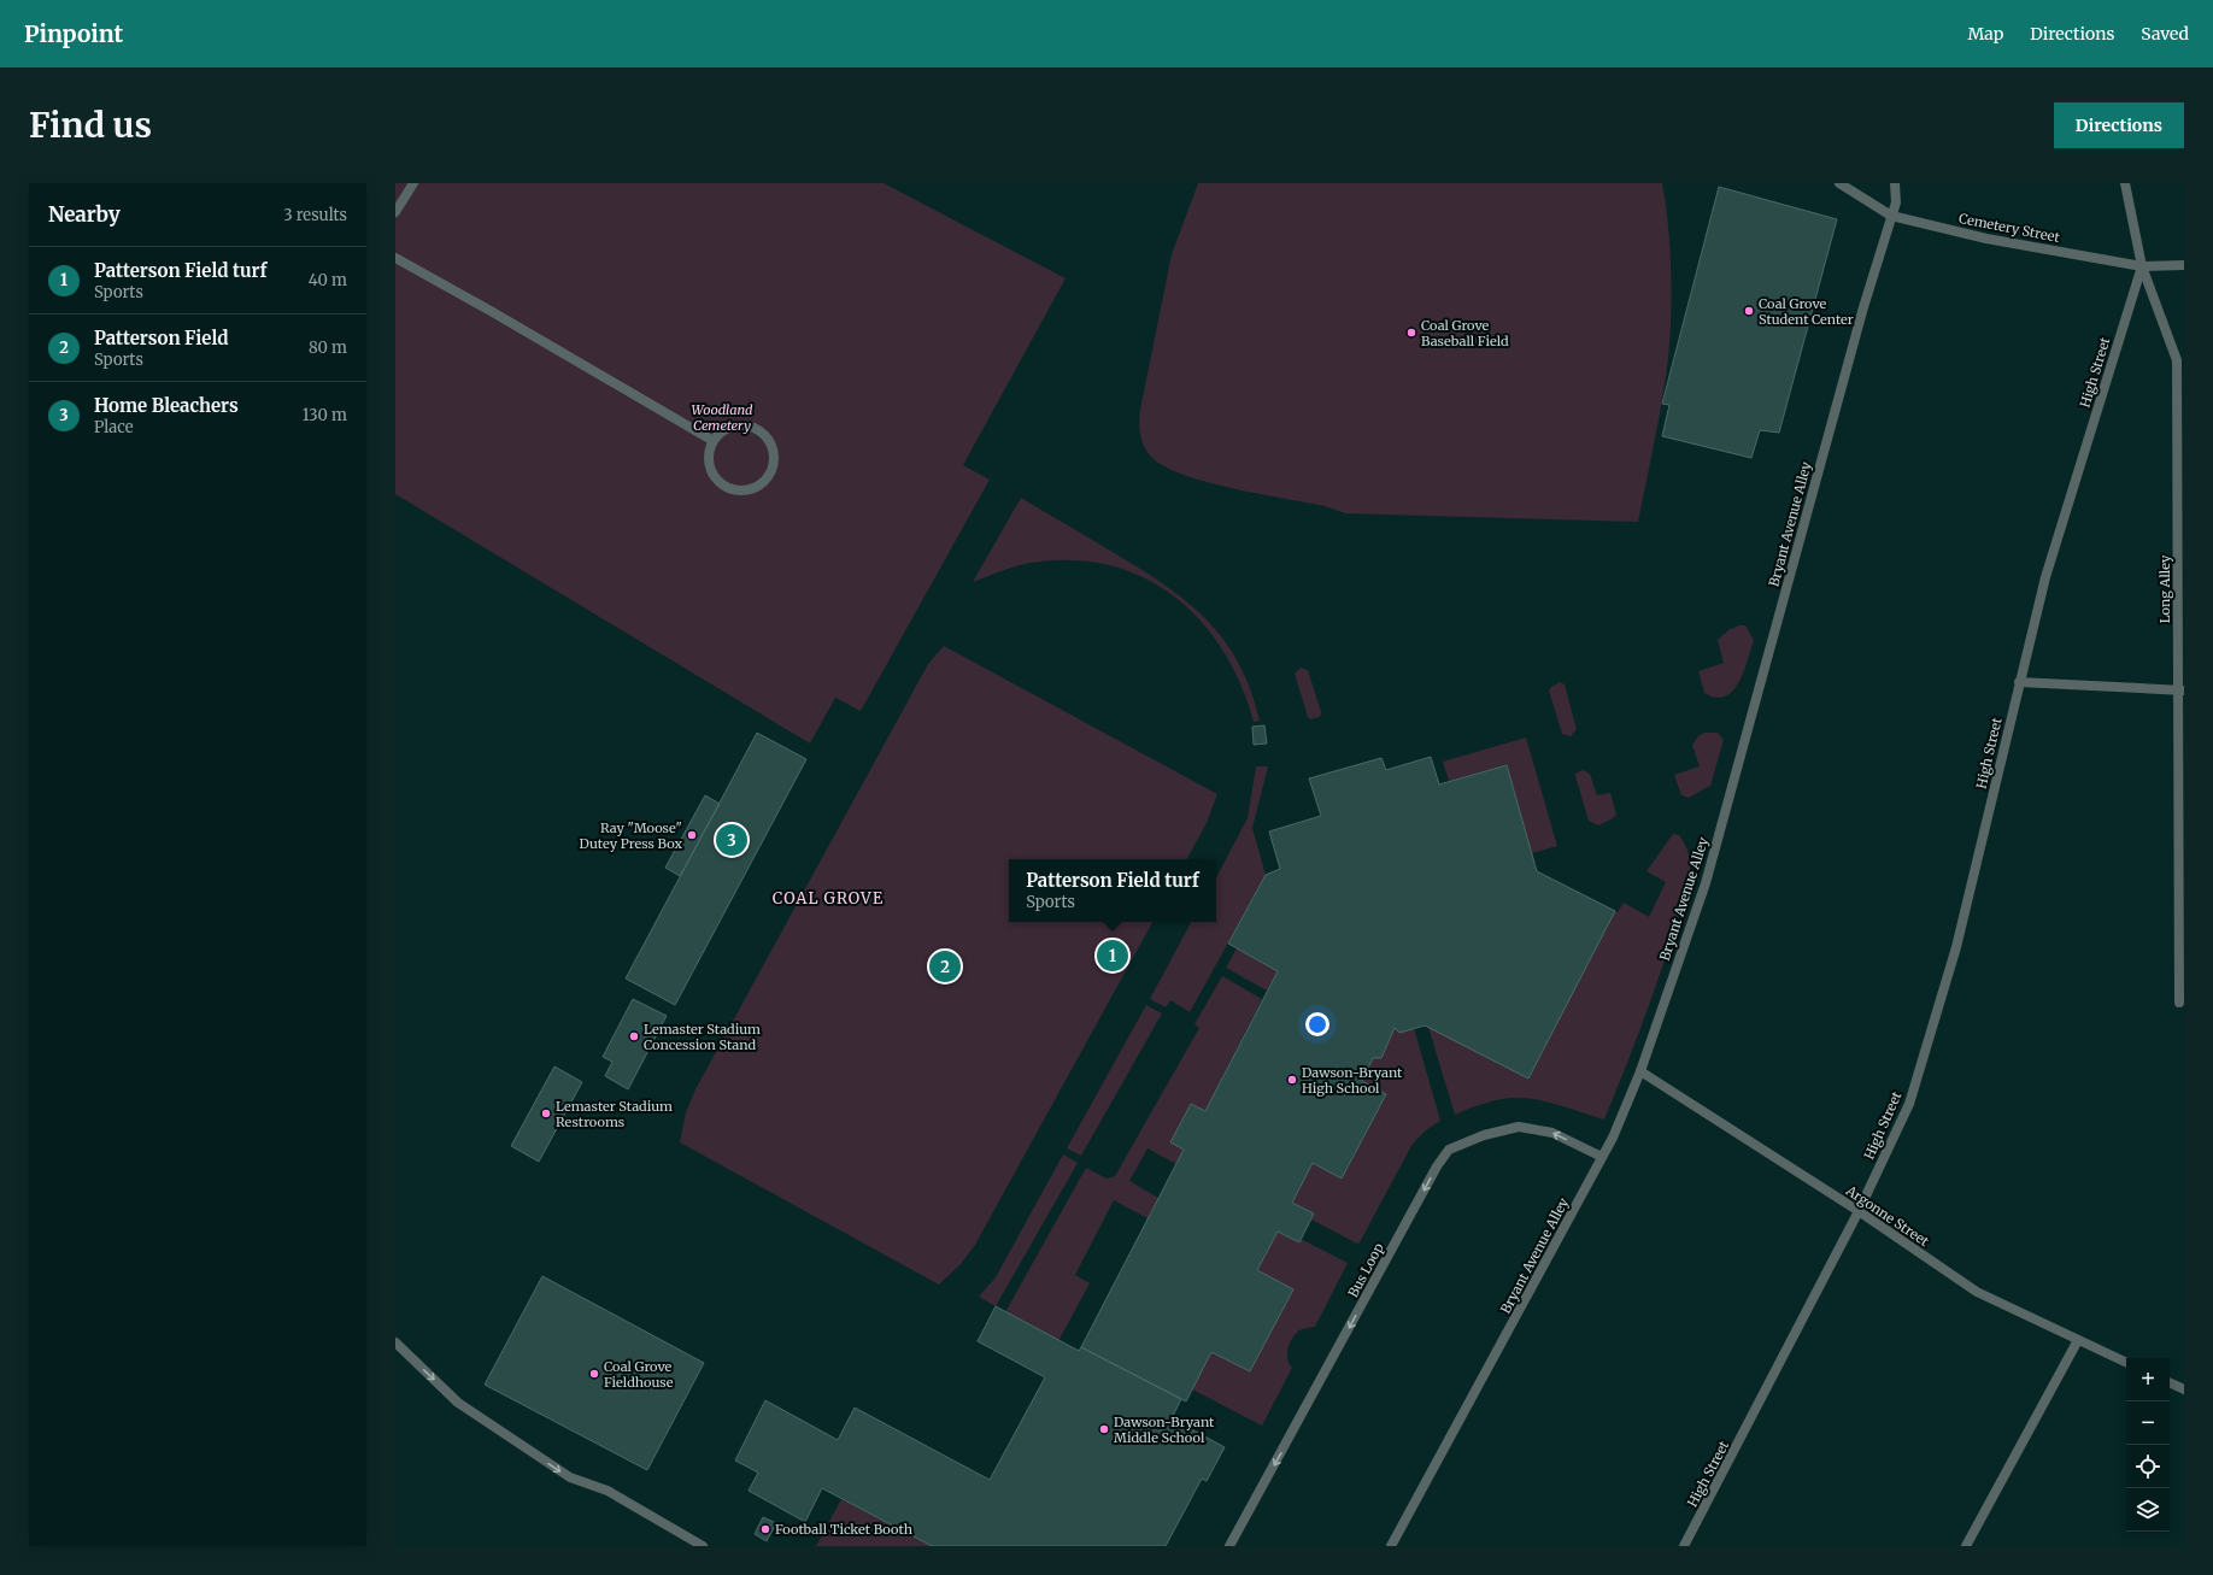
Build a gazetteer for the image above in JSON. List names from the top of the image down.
{
  "streets": {
    "street": [
      "Cemetery Street",
      "High Street",
      "Bryant Avenue Alley",
      "Long Alley",
      "Argonne Street",
      "Bus Loop"
    ]
  },
  "crossings": [
    ["Cemetery Street", "High Street"],
    ["Cemetery Street", "Bryant Avenue Alley"],
    ["Cemetery Street", "Long Alley"],
    ["High Street", "Long Alley"],
    ["High Street", "Argonne Street"],
    ["Bryant Avenue Alley", "Argonne Street"],
    ["Bryant Avenue Alley", "Bus Loop"]
  ],
  "one_way": ["Bus Loop"],
  "districts": ["COAL GROVE"],
  "parks": ["Woodland Cemetery"],
  "places": [
    "Coal Grove Student Center",
    "Coal Grove Baseball Field",
    "Ray \"Moose\" Dutey Press Box",
    "Lemaster Stadium Concession Stand",
    "Dawson-Bryant High School",
    "Lemaster Stadium Restrooms",
    "Coal Grove Fieldhouse",
    "Dawson-Bryant Middle School",
    "Football Ticket Booth"
  ],
  "page": {
    "header": "Pinpoint",
    "nav": ["Map", "Directions", "Saved"],
    "buttons": "Directions",
    "title": "Find us",
    "heading": ["Nearby", "3 results"],
    "list": [
      {
        "mark": "1",
        "name": "Patterson Field turf",
        "note": "Sports",
        "value": "40 m"
      },
      {
        "mark": "2",
        "name": "Patterson Field",
        "note": "Sports",
        "value": "80 m"
      },
      {
        "mark": "3",
        "name": "Home Bleachers",
        "note": "Place",
        "value": "130 m"
      }
    ],
    "pins": ["3", "1", "2"],
    "popup": ["Patterson Field turf", "Sports"],
    "map_buttons": ["+", "−"]
  }
}
